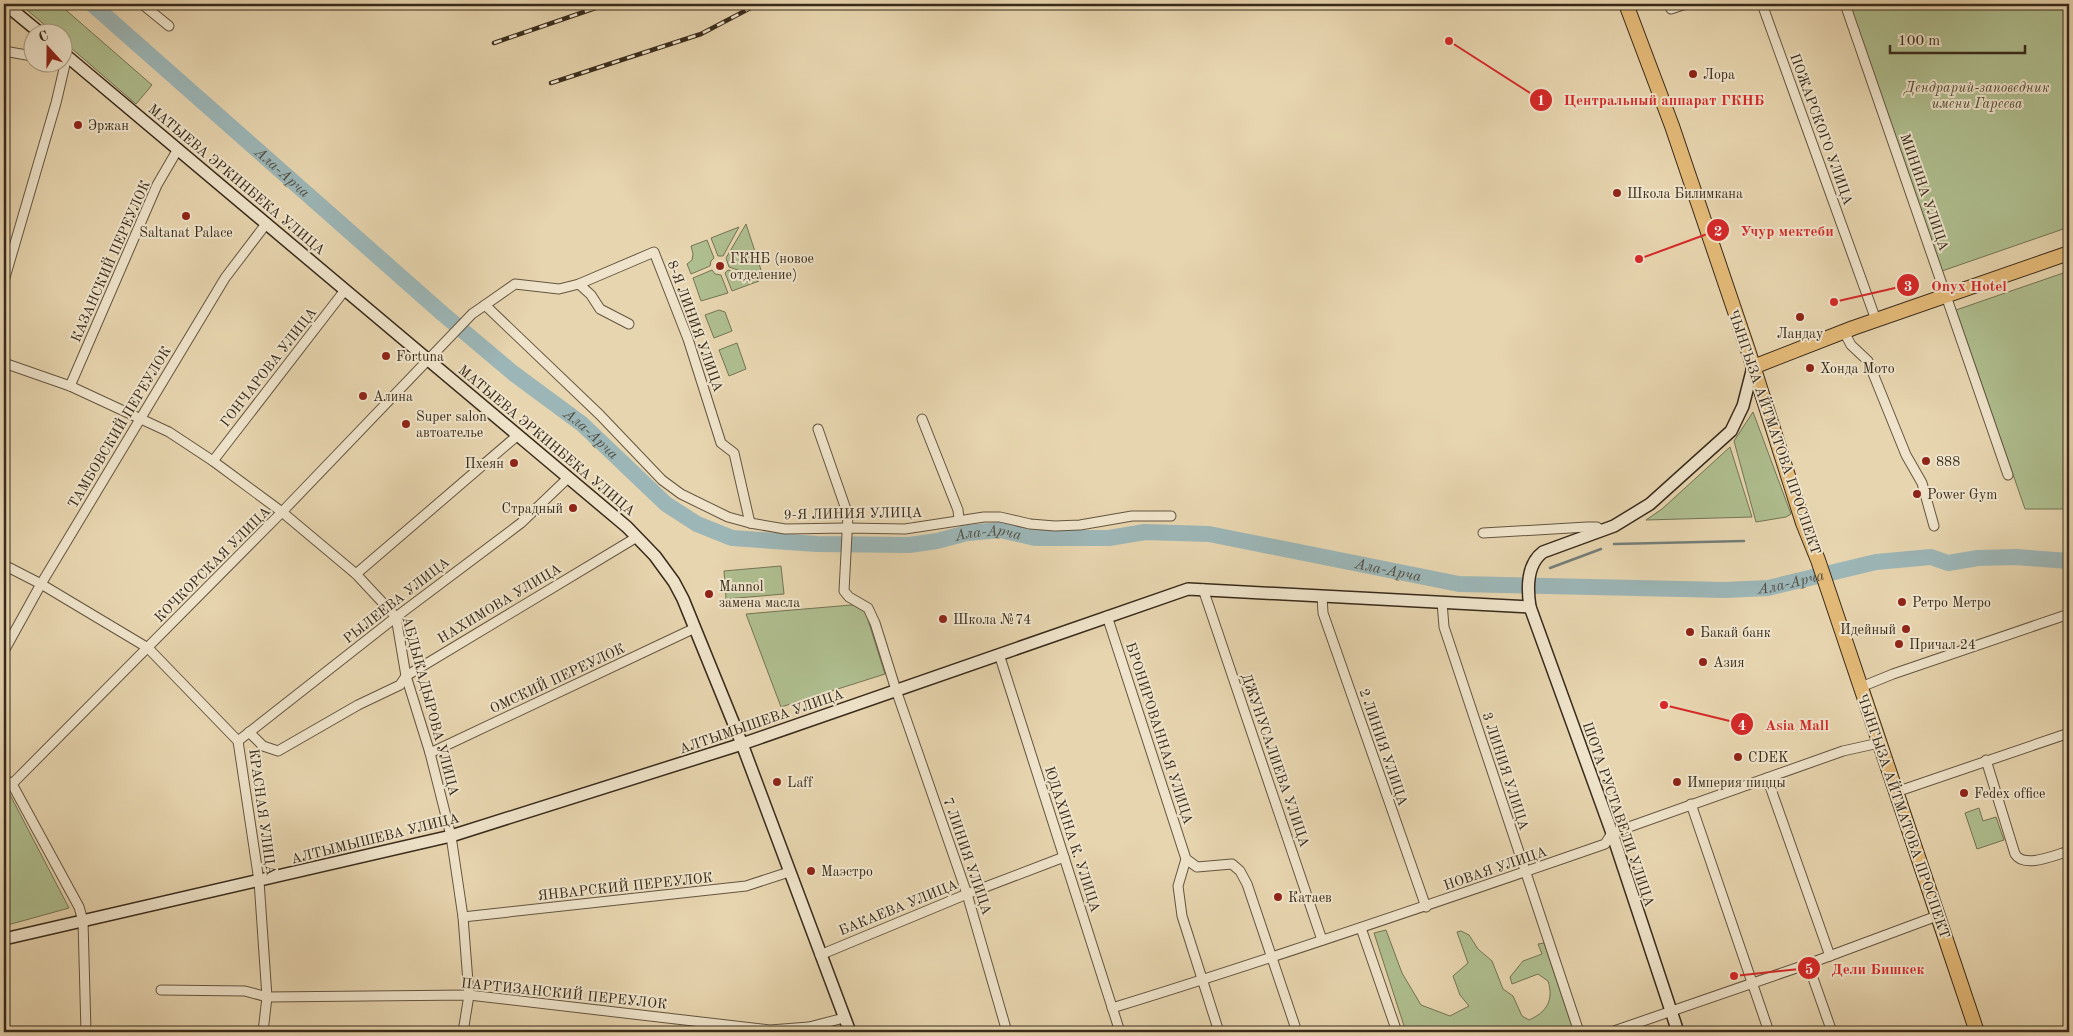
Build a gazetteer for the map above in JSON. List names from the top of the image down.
{
  "streets": {
    "main road": [
      "МАТЫЕВА ЭРКИНБЕКА УЛИЦА",
      "ЧЫНГЫЗА АЙТМАТОВА ПРОСПЕКТ",
      "АЛТЫМЫШЕВА УЛИЦА",
      "ШОТА РУСТАВЕЛИ УЛИЦА"
    ],
    "street": [
      "ПОЖАРСКОГО УЛИЦА",
      "МИНИНА УЛИЦА",
      "КАЗАНСКИЙ ПЕРЕУЛОК",
      "8-Я ЛИНИЯ УЛИЦА",
      "ГОНЧАРОВА УЛИЦА",
      "ТАМБОВСКИЙ ПЕРЕУЛОК",
      "9-Я ЛИНИЯ УЛИЦА",
      "КОЧКОРСКАЯ УЛИЦА",
      "РЫЛЕЕВА УЛИЦА",
      "НАХИМОВА УЛИЦА",
      "ОМСКИЙ ПЕРЕУЛОК",
      "АБДЫКАДЫРОВА УЛИЦА",
      "БРОНИРОВАННАЯ УЛИЦА",
      "2 ЛИНИЯ УЛИЦА",
      "ДЖУНУСАЛИЕВА УЛИЦА",
      "3 ЛИНИЯ УЛИЦА",
      "КРАСНАЯ УЛИЦА",
      "ЮДАХИНА К. УЛИЦА",
      "7 ЛИНИЯ УЛИЦА",
      "НОВАЯ УЛИЦА",
      "ЯНВАРСКИЙ ПЕРЕУЛОК",
      "БАКАЕВА УЛИЦА",
      "ПАРТИЗАНСКИЙ ПЕРЕУЛОК"
    ]
  },
  "crossings": [
    ["МАТЫЕВА ЭРКИНБЕКА УЛИЦА", "КАЗАНСКИЙ ПЕРЕУЛОК"],
    ["МАТЫЕВА ЭРКИНБЕКА УЛИЦА", "ГОНЧАРОВА УЛИЦА"],
    ["МАТЫЕВА ЭРКИНБЕКА УЛИЦА", "ТАМБОВСКИЙ ПЕРЕУЛОК"],
    ["МАТЫЕВА ЭРКИНБЕКА УЛИЦА", "КОЧКОРСКАЯ УЛИЦА"],
    ["МАТЫЕВА ЭРКИНБЕКА УЛИЦА", "РЫЛЕЕВА УЛИЦА"],
    ["МАТЫЕВА ЭРКИНБЕКА УЛИЦА", "НАХИМОВА УЛИЦА"],
    ["МАТЫЕВА ЭРКИНБЕКА УЛИЦА", "ОМСКИЙ ПЕРЕУЛОК"],
    ["МАТЫЕВА ЭРКИНБЕКА УЛИЦА", "АЛТЫМЫШЕВА УЛИЦА"],
    ["МАТЫЕВА ЭРКИНБЕКА УЛИЦА", "ЯНВАРСКИЙ ПЕРЕУЛОК"],
    ["МАТЫЕВА ЭРКИНБЕКА УЛИЦА", "БАКАЕВА УЛИЦА"],
    ["КАЗАНСКИЙ ПЕРЕУЛОК", "АБДЫКАДЫРОВА УЛИЦА"],
    ["8-Я ЛИНИЯ УЛИЦА", "9-Я ЛИНИЯ УЛИЦА"],
    ["ГОНЧАРОВА УЛИЦА", "АБДЫКАДЫРОВА УЛИЦА"],
    ["ТАМБОВСКИЙ ПЕРЕУЛОК", "АБДЫКАДЫРОВА УЛИЦА"],
    ["ТАМБОВСКИЙ ПЕРЕУЛОК", "КРАСНАЯ УЛИЦА"],
    ["ЧЫНГЫЗА АЙТМАТОВА ПРОСПЕКТ", "НОВАЯ УЛИЦА"],
    ["9-Я ЛИНИЯ УЛИЦА", "7 ЛИНИЯ УЛИЦА"],
    ["КОЧКОРСКАЯ УЛИЦА", "АБДЫКАДЫРОВА УЛИЦА"],
    ["КОЧКОРСКАЯ УЛИЦА", "КРАСНАЯ УЛИЦА"],
    ["РЫЛЕЕВА УЛИЦА", "НАХИМОВА УЛИЦА"],
    ["РЫЛЕЕВА УЛИЦА", "АБДЫКАДЫРОВА УЛИЦА"],
    ["РЫЛЕЕВА УЛИЦА", "КРАСНАЯ УЛИЦА"],
    ["НАХИМОВА УЛИЦА", "АБДЫКАДЫРОВА УЛИЦА"],
    ["ОМСКИЙ ПЕРЕУЛОК", "АБДЫКАДЫРОВА УЛИЦА"],
    ["АБДЫКАДЫРОВА УЛИЦА", "АЛТЫМЫШЕВА УЛИЦА"],
    ["АБДЫКАДЫРОВА УЛИЦА", "ЯНВАРСКИЙ ПЕРЕУЛОК"],
    ["АБДЫКАДЫРОВА УЛИЦА", "ПАРТИЗАНСКИЙ ПЕРЕУЛОК"],
    ["АЛТЫМЫШЕВА УЛИЦА", "БРОНИРОВАННАЯ УЛИЦА"],
    ["АЛТЫМЫШЕВА УЛИЦА", "2 ЛИНИЯ УЛИЦА"],
    ["АЛТЫМЫШЕВА УЛИЦА", "ДЖУНУСАЛИЕВА УЛИЦА"],
    ["АЛТЫМЫШЕВА УЛИЦА", "3 ЛИНИЯ УЛИЦА"],
    ["АЛТЫМЫШЕВА УЛИЦА", "КРАСНАЯ УЛИЦА"],
    ["АЛТЫМЫШЕВА УЛИЦА", "ШОТА РУСТАВЕЛИ УЛИЦА"],
    ["АЛТЫМЫШЕВА УЛИЦА", "ЮДАХИНА К. УЛИЦА"],
    ["АЛТЫМЫШЕВА УЛИЦА", "7 ЛИНИЯ УЛИЦА"],
    ["2 ЛИНИЯ УЛИЦА", "НОВАЯ УЛИЦА"],
    ["ДЖУНУСАЛИЕВА УЛИЦА", "НОВАЯ УЛИЦА"],
    ["3 ЛИНИЯ УЛИЦА", "НОВАЯ УЛИЦА"],
    ["КРАСНАЯ УЛИЦА", "ПАРТИЗАНСКИЙ ПЕРЕУЛОК"],
    ["ШОТА РУСТАВЕЛИ УЛИЦА", "НОВАЯ УЛИЦА"],
    ["ЮДАХИНА К. УЛИЦА", "НОВАЯ УЛИЦА"],
    ["ЮДАХИНА К. УЛИЦА", "БАКАЕВА УЛИЦА"],
    ["7 ЛИНИЯ УЛИЦА", "БАКАЕВА УЛИЦА"]
  ],
  "water": ["Ала-Арча"],
  "parks": ["Дендрарий-заповедник имени Гареева"],
  "places": [
    "Центральный аппарат ГКНБ",
    "Лора",
    "Эржан",
    "Школа Билимкана",
    "Saltanat Palace",
    "Учур мектеби",
    "ГКНБ (новое отделение)",
    "Onyx Hotel",
    "Ландау",
    "Fortuna",
    "Хонда Мото",
    "Алина",
    "Super salon автоателье",
    "888",
    "Пхеян",
    "Power Gym",
    "Страдный",
    "Mannol замена масла",
    "Ретро Метро",
    "Школа №74",
    "Идейный",
    "Бакай банк",
    "Причал 24",
    "Азия",
    "Asia Mall",
    "CDEK",
    "Laff",
    "Империя пиццы",
    "Fedex office",
    "Маэстро",
    "Катаев",
    "Дели Бишкек"
  ],
  "scale_bar": "100 m",
  "north": "top"
}
